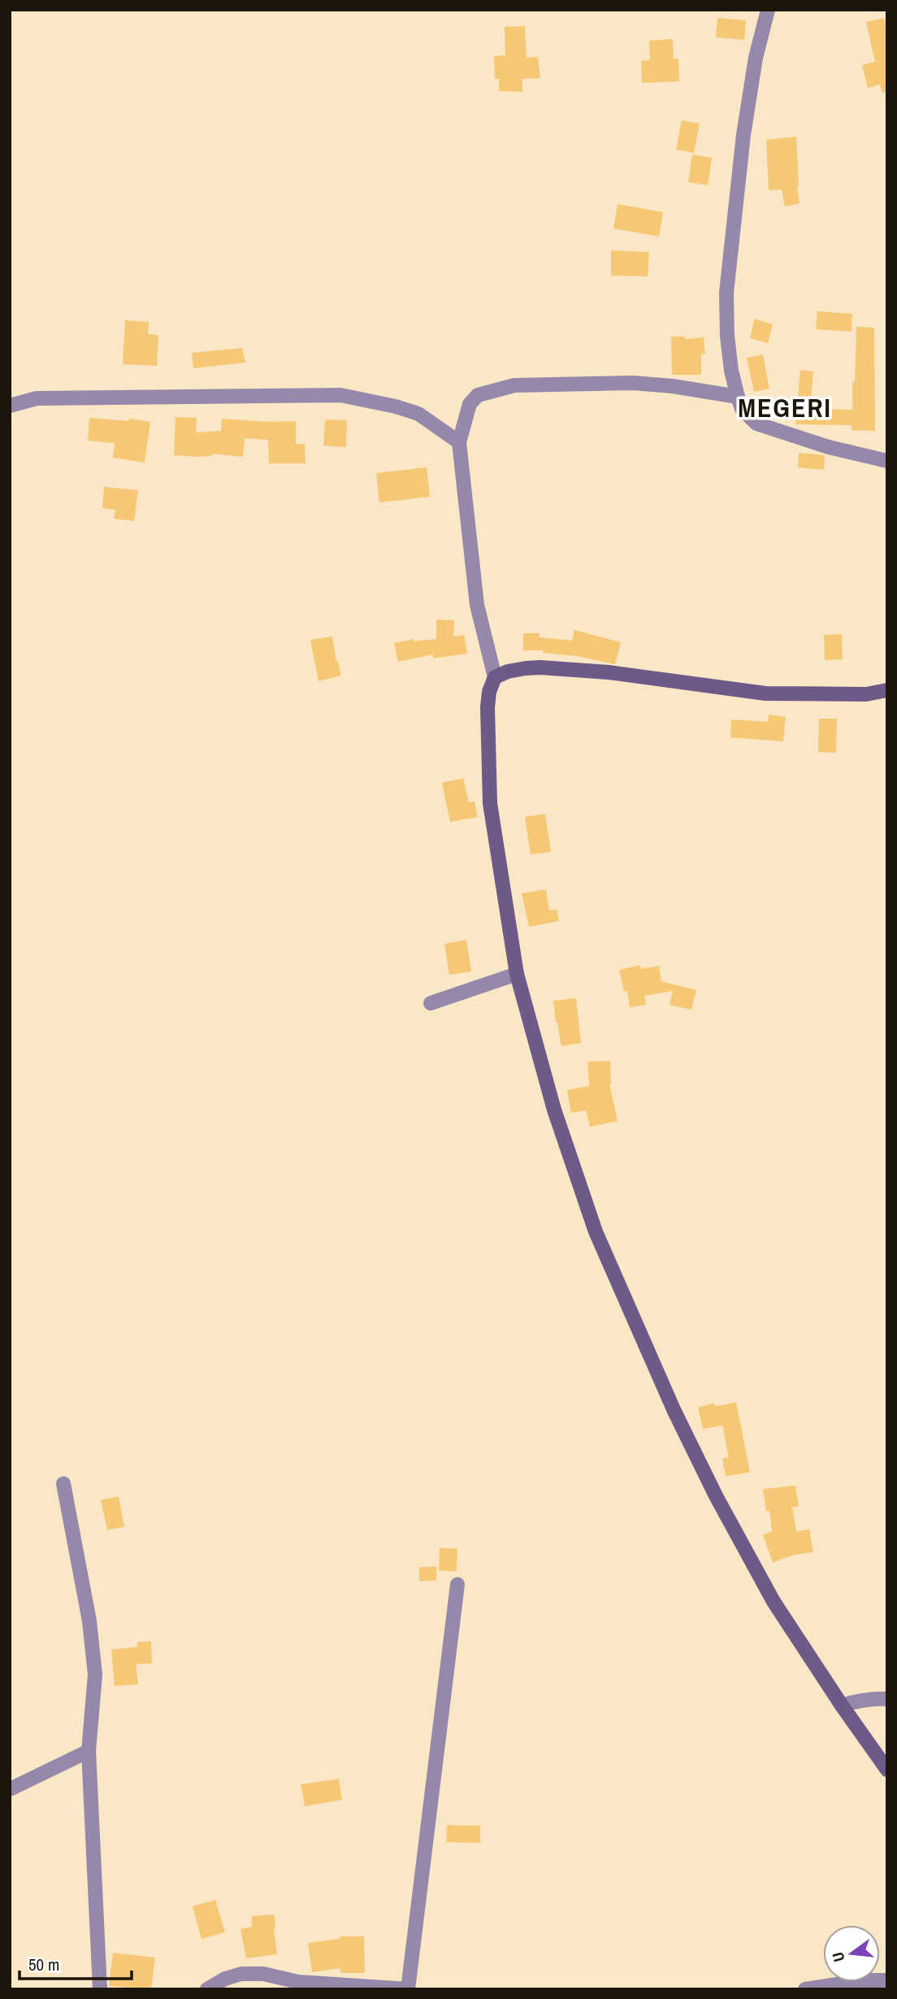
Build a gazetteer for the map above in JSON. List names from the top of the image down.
{
  "districts": ["MEGERI"],
  "scale_bar": "50 m",
  "north": "left"
}
